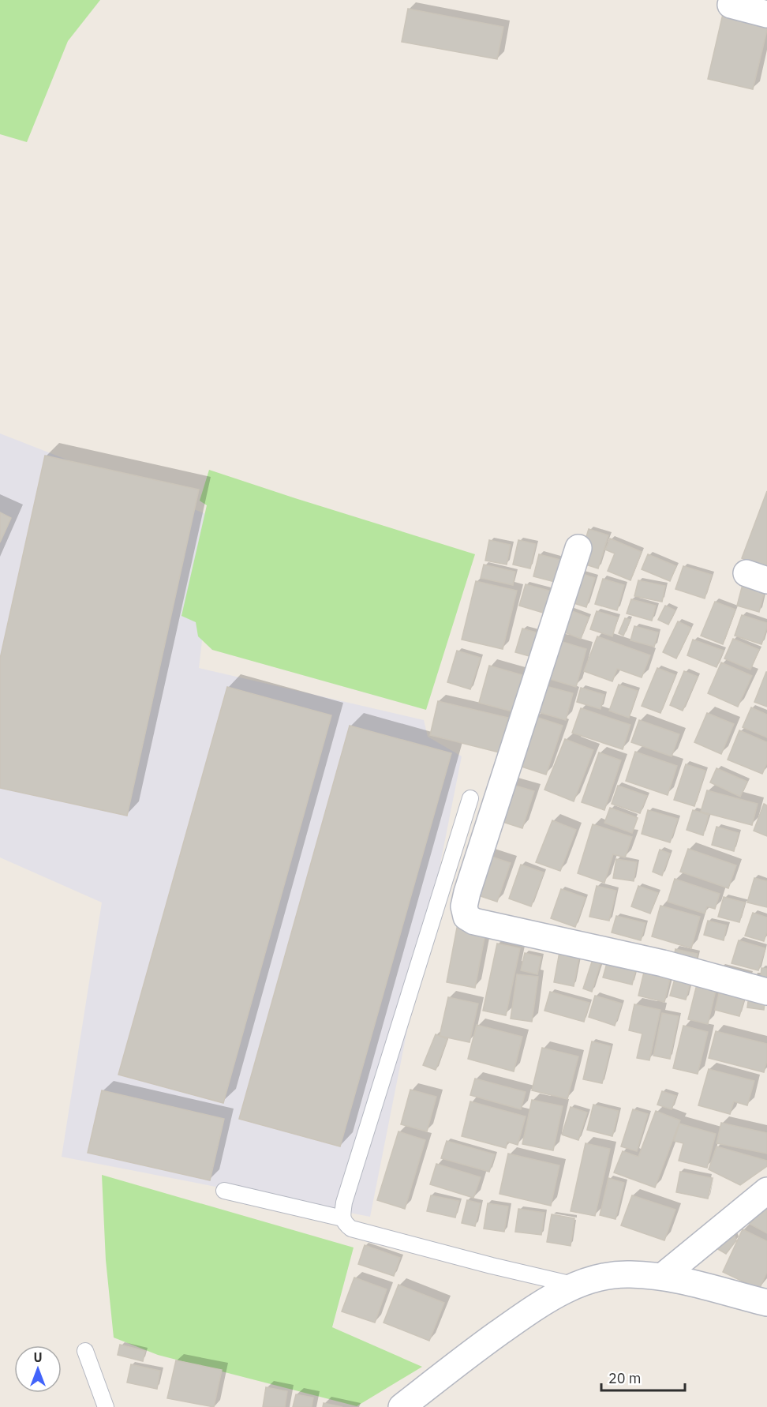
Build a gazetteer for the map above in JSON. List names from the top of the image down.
{
  "scale_bar": "20 m",
  "north": "top"
}
